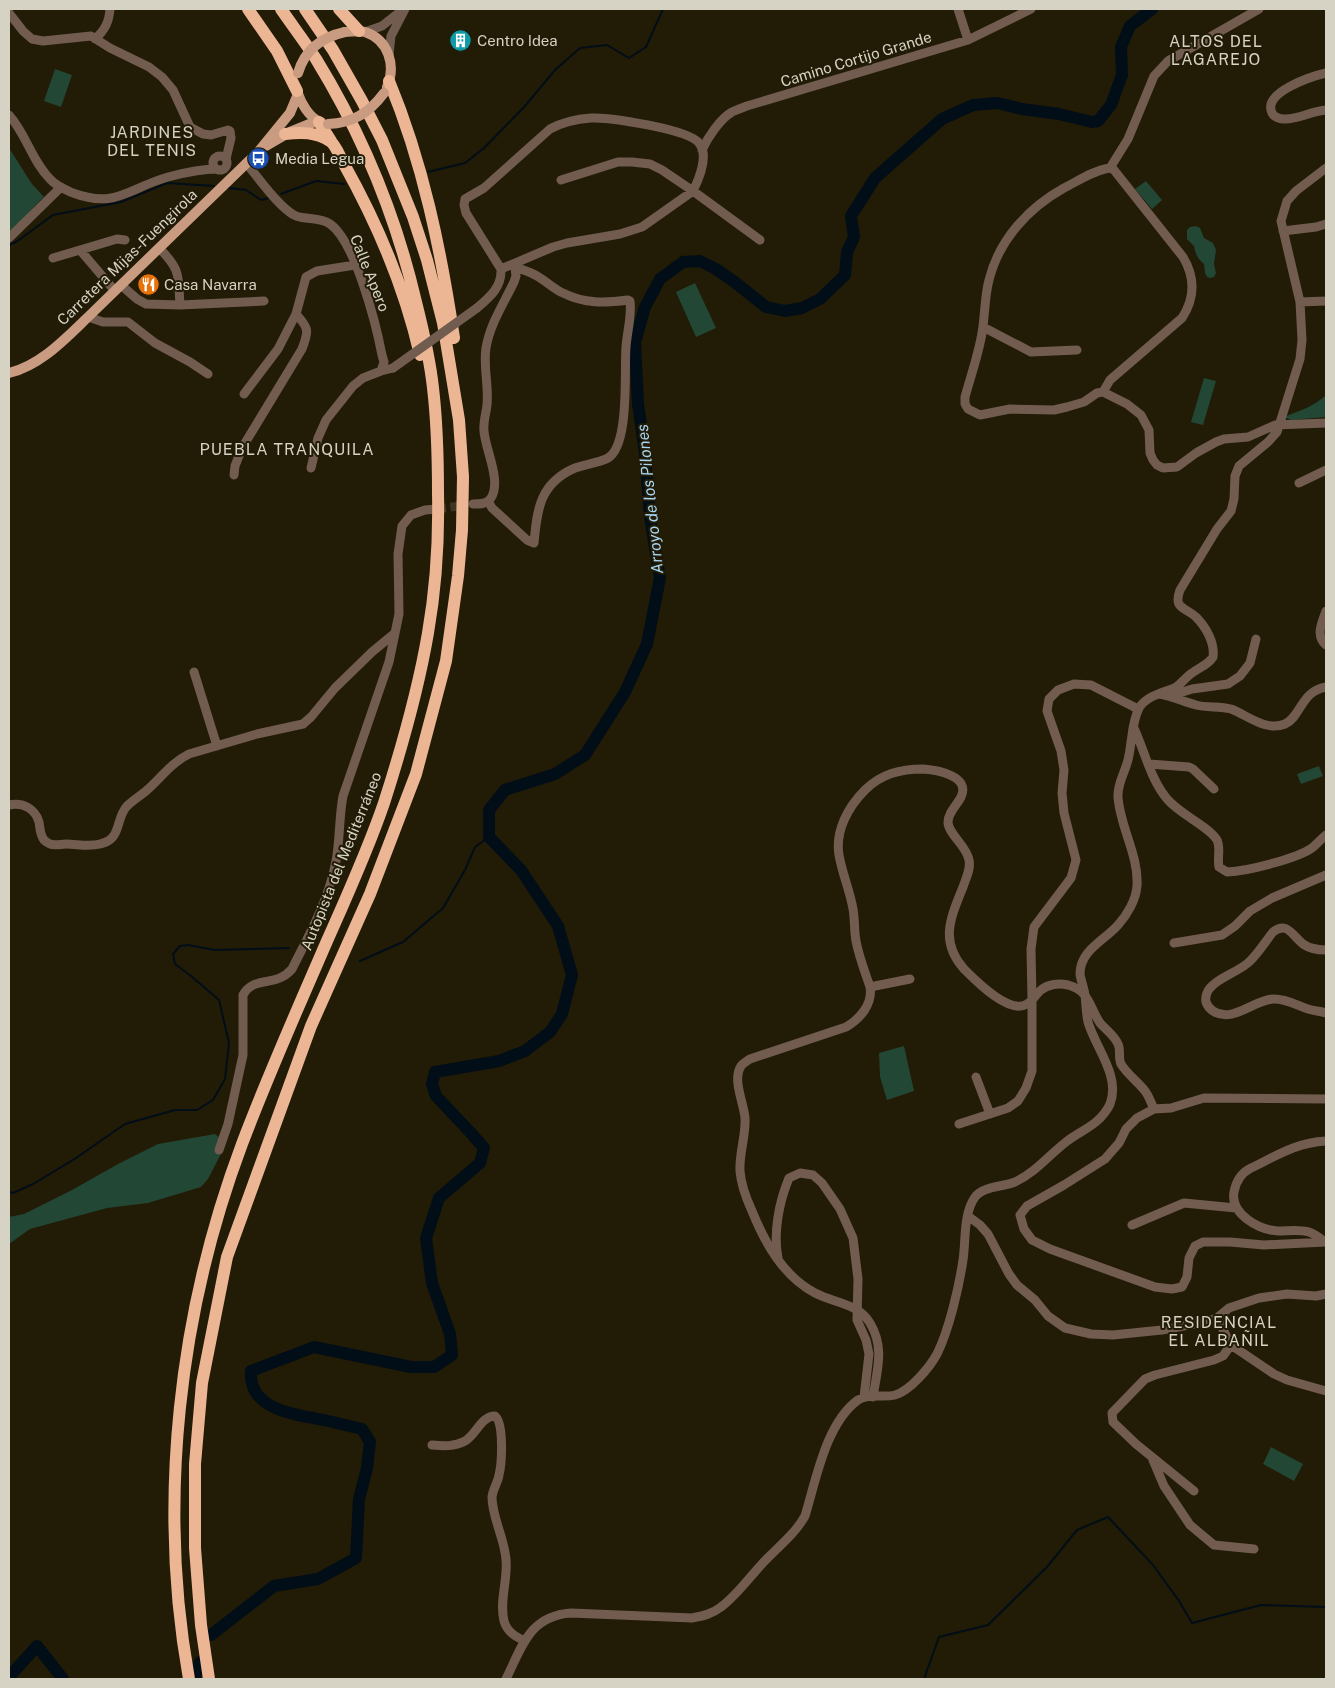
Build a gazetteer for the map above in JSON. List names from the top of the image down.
{
  "streets": {
    "highway": ["Autopista del Mediterráneo"],
    "main road": ["Carretera Mijas-Fuengirola"],
    "street": ["Camino Cortijo Grande", "Calle Apero"]
  },
  "crossings": [
    ["Carretera Mijas-Fuengirola", "Calle Apero"]
  ],
  "districts": [
    "ALTOS DEL LAGAREJO",
    "JARDINES DEL TENIS",
    "PUEBLA TRANQUILA",
    "RESIDENCIAL EL ALBAÑIL"
  ],
  "water": ["Arroyo de los Pilones"],
  "places": {
    "building": ["Centro Idea"],
    "bus stop": ["Media Legua"],
    "restaurant": ["Casa Navarra"]
  }
}
